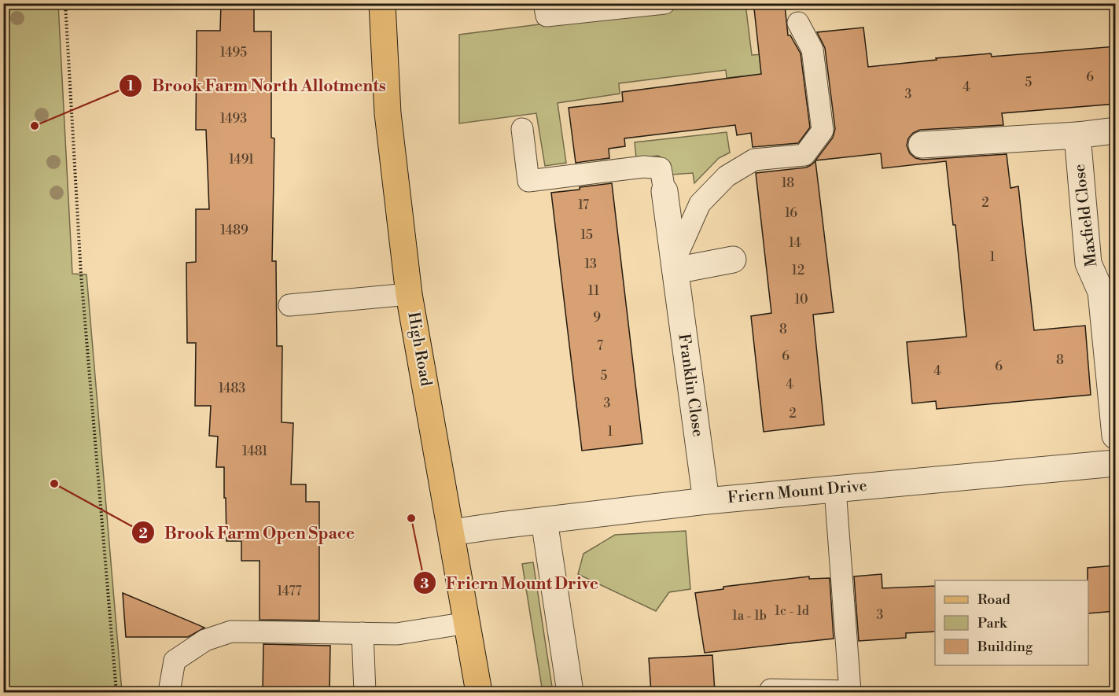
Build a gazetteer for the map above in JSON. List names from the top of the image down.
{
  "streets": {
    "main road": ["High Road"],
    "street": ["Maxfield Close", "Franklin Close", "Friern Mount Drive"]
  },
  "crossings": [
    ["High Road", "Friern Mount Drive"],
    ["Franklin Close", "Friern Mount Drive"]
  ],
  "places": ["Brook Farm North Allotments", "Brook Farm Open Space", "Friern Mount Drive"],
  "house_numbers": [
    "1495",
    "6",
    "5",
    "4",
    "3",
    "1493",
    "1491",
    "18",
    "2",
    "17",
    "16",
    "1489",
    "15",
    "14",
    "1",
    "13",
    "12",
    "11",
    "10",
    "9",
    "8",
    "7",
    "6",
    "8",
    "6",
    "4",
    "5",
    "4",
    "1483",
    "3",
    "2",
    "1",
    "1481",
    "1477",
    "1c - 1d",
    "3",
    "1a - 1b"
  ],
  "legend": ["Road", "Park", "Building"]
}
